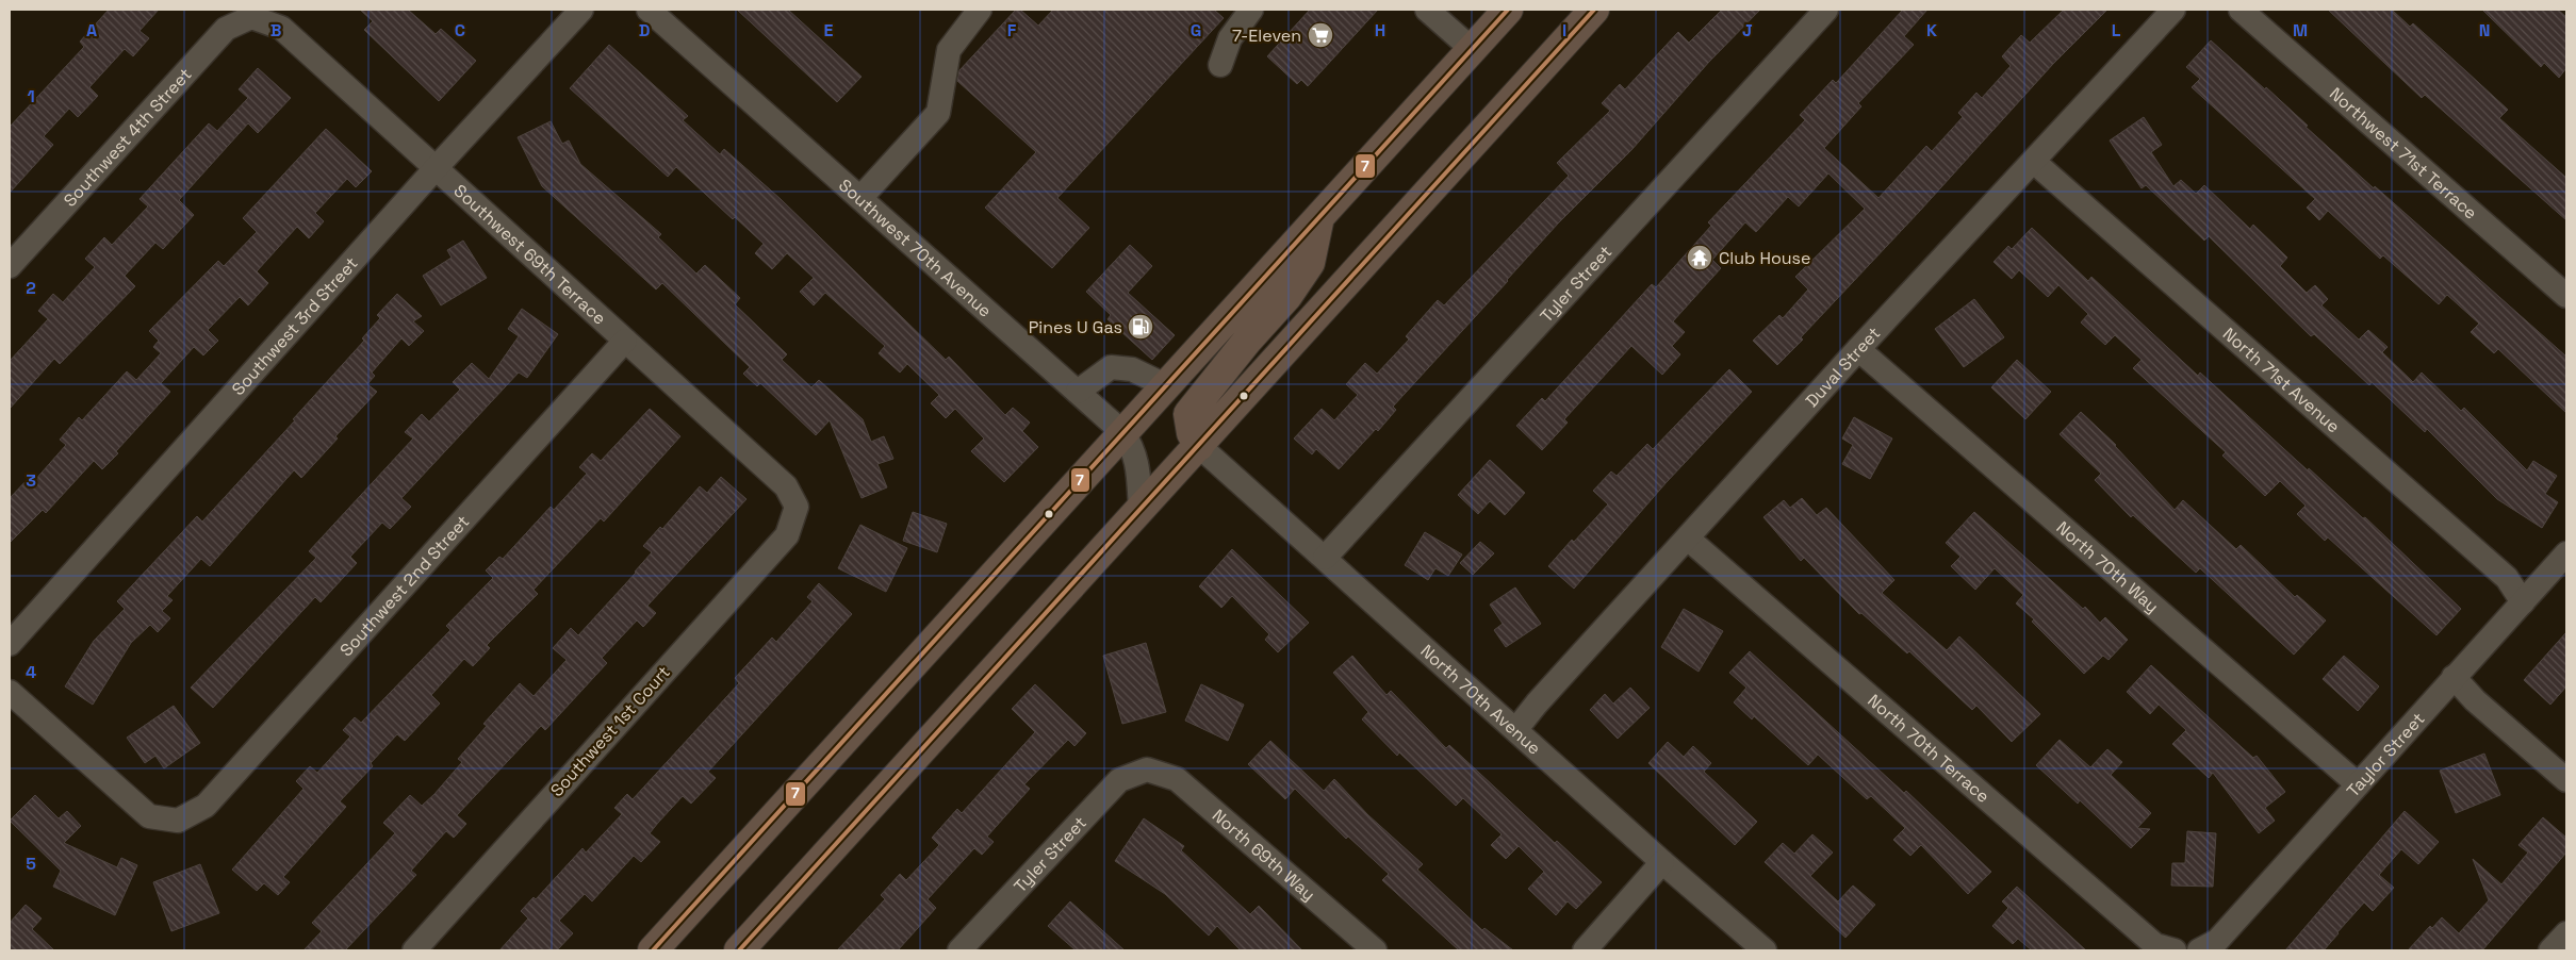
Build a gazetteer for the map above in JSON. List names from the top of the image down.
{
  "streets": {
    "street": [
      "Southwest 4th Street",
      "Northwest 71st Terrace",
      "Southwest 70th Avenue",
      "Southwest 69th Terrace",
      "Tyler Street",
      "Southwest 3rd Street",
      "Duval Street",
      "North 71st Avenue",
      "North 70th Way",
      "Southwest 2nd Street",
      "North 70th Avenue",
      "Southwest 1st Court",
      "North 70th Terrace",
      "Taylor Street",
      "North 69th Way"
    ]
  },
  "crossings": [
    ["Southwest 4th Street", "Southwest 69th Terrace"],
    ["Southwest 69th Terrace", "Southwest 3rd Street"],
    ["Southwest 69th Terrace", "Southwest 2nd Street"],
    ["Southwest 69th Terrace", "Southwest 1st Court"],
    ["Tyler Street", "North 70th Avenue"],
    ["Tyler Street", "North 69th Way"],
    ["Duval Street", "North 71st Avenue"],
    ["Duval Street", "North 70th Way"],
    ["Duval Street", "North 70th Avenue"],
    ["Duval Street", "North 70th Terrace"],
    ["North 71st Avenue", "Taylor Street"],
    ["North 70th Way", "Taylor Street"]
  ],
  "places": {
    "supermarket": ["7-Eleven"],
    "temple": ["Club House"],
    "fuel station": ["Pines U Gas"]
  },
  "lines": ["transit line 7"],
  "grid": {
    "columns": [
      "A",
      "B",
      "C",
      "D",
      "E",
      "F",
      "G",
      "H",
      "I",
      "J",
      "K",
      "L",
      "M",
      "N"
    ],
    "rows": [
      "1",
      "2",
      "3",
      "4",
      "5"
    ]
  }
}
